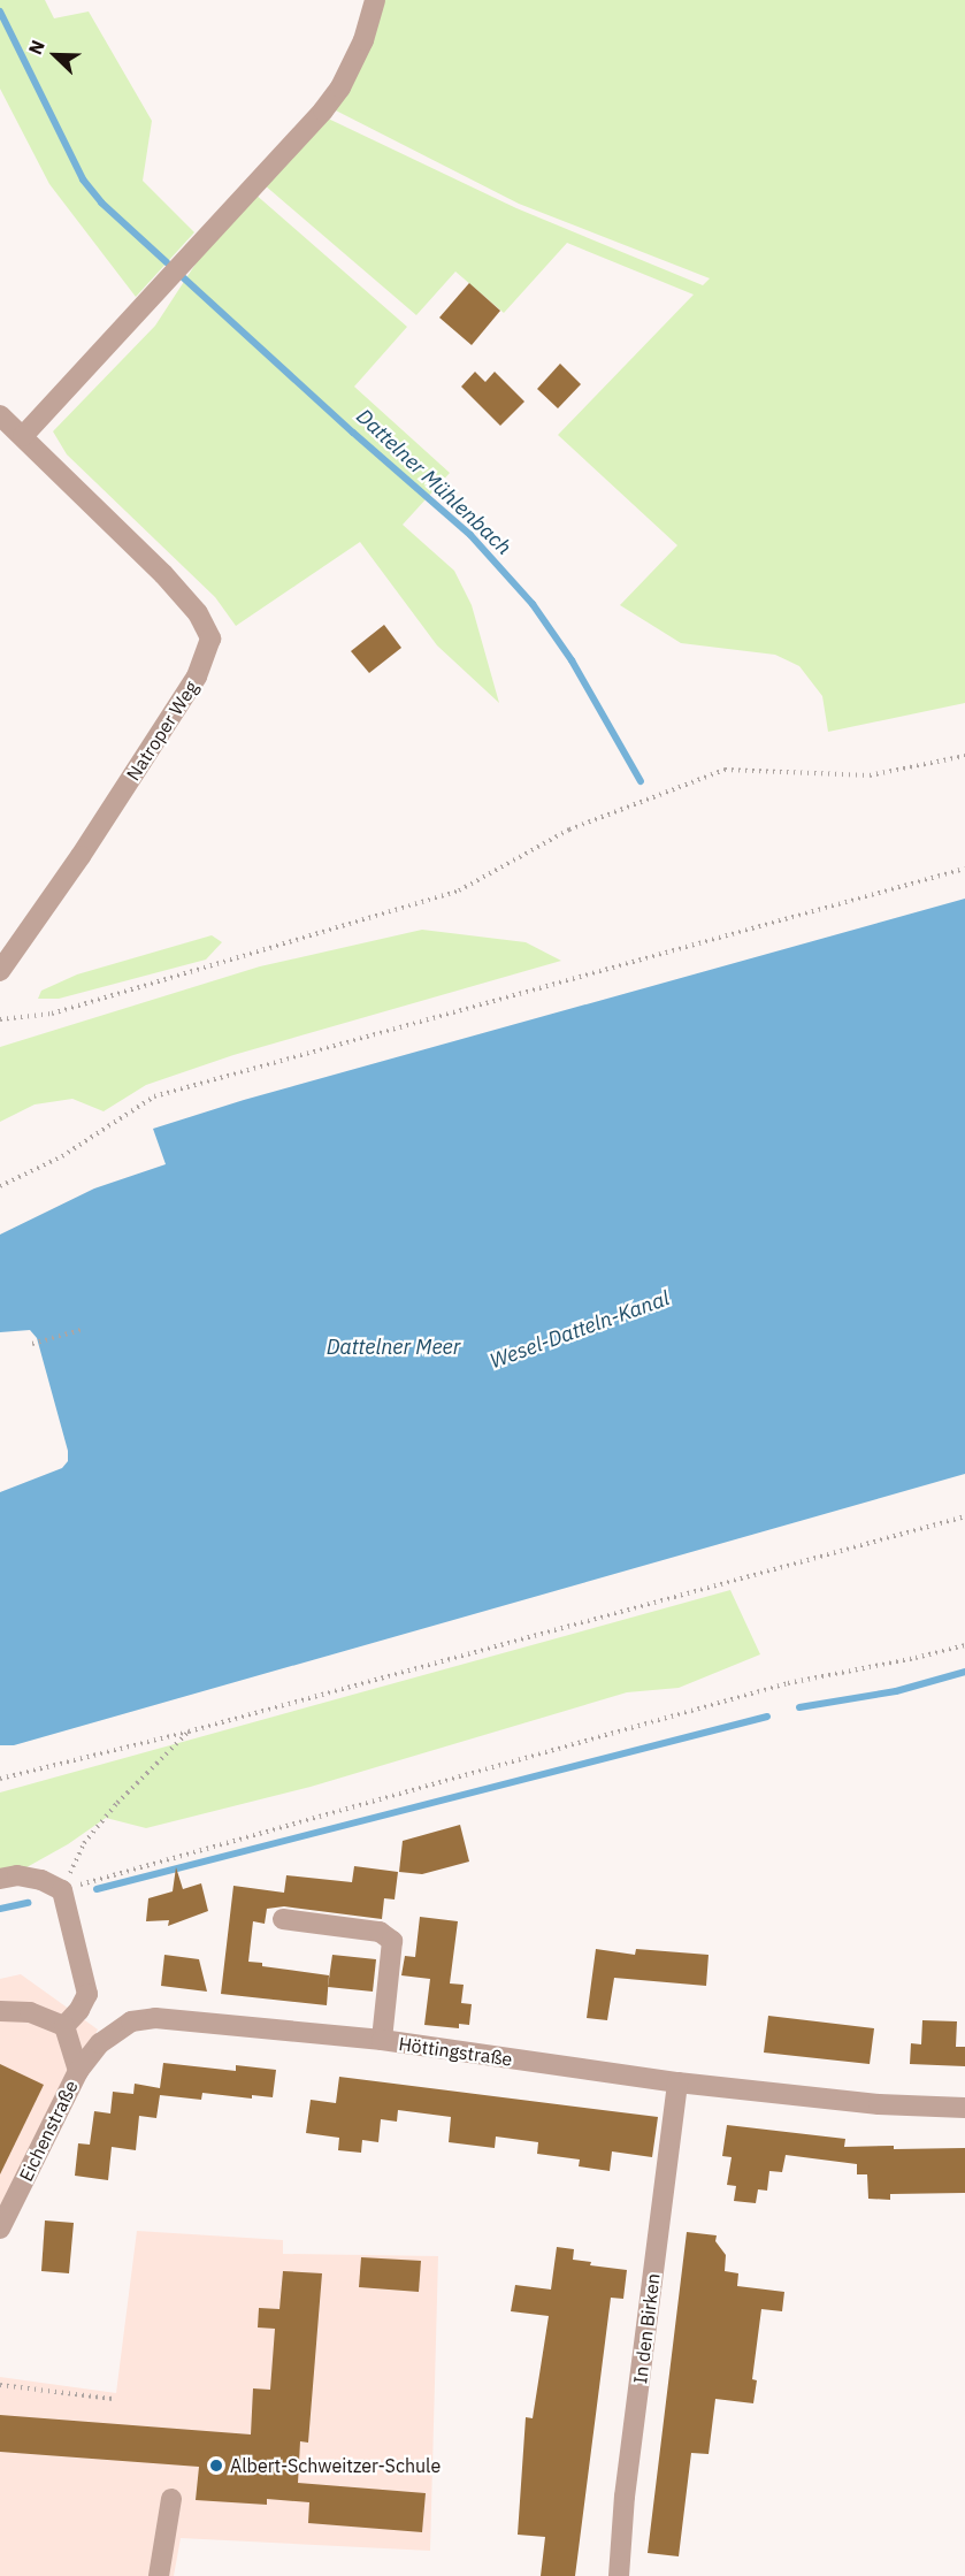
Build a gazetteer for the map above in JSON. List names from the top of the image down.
{
  "streets": {
    "street": [
      "Natroper Weg",
      "Höttingstraße",
      "Eichenstraße",
      "In den Birken"
    ]
  },
  "crossings": [
    ["Höttingstraße", "Eichenstraße"],
    ["Höttingstraße", "In den Birken"]
  ],
  "water": ["Dattelner Mühlenbach", "Wesel-Datteln-Kanal", "Dattelner Meer"],
  "places": ["Albert-Schweitzer-Schule"],
  "north": "top left"
}
